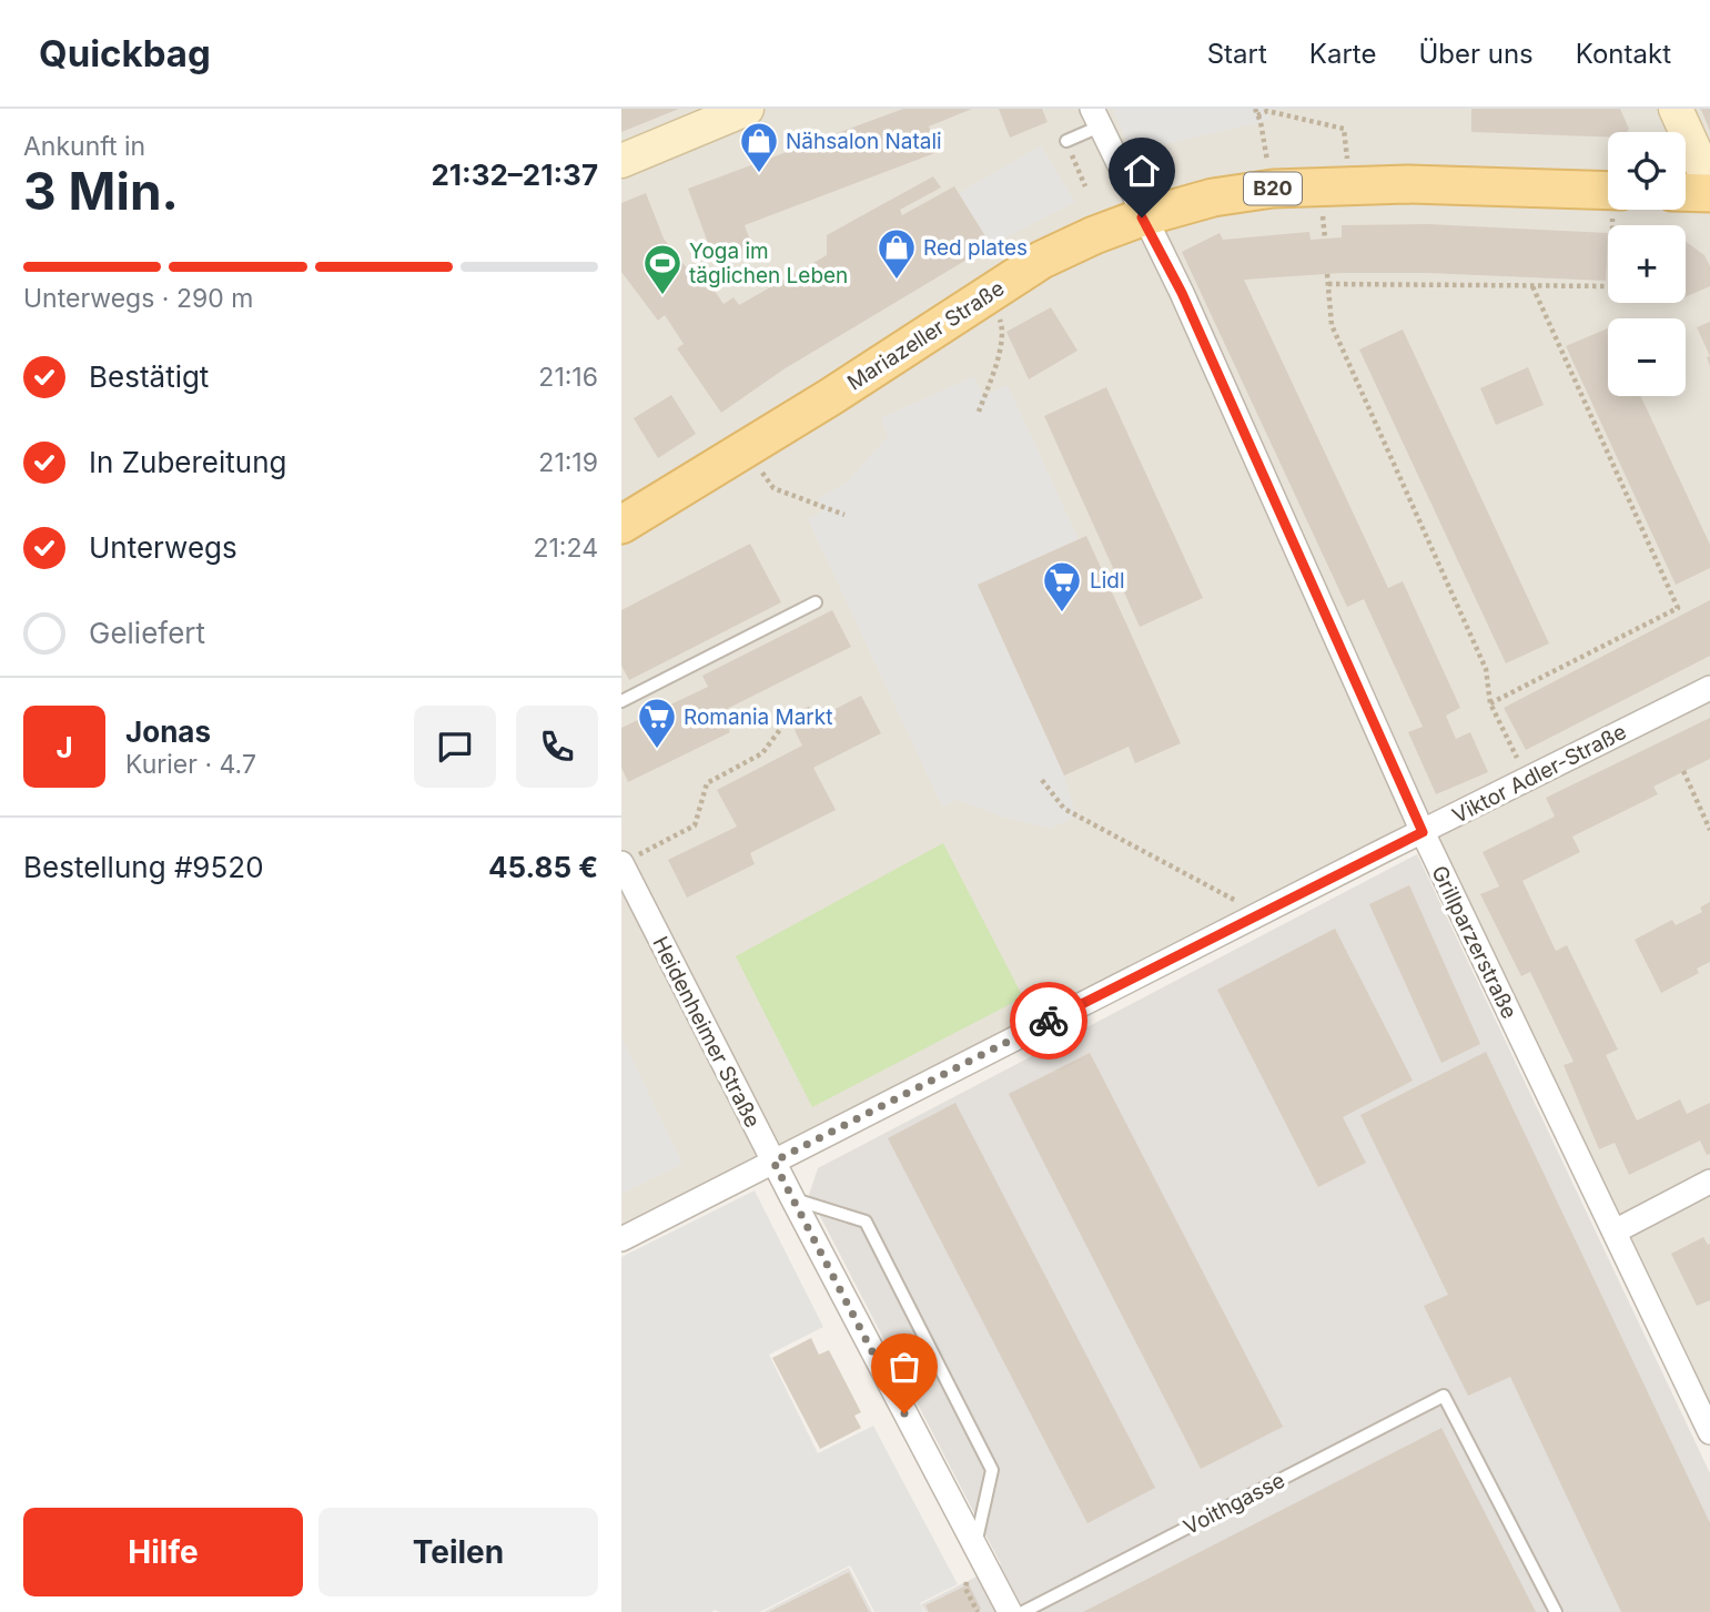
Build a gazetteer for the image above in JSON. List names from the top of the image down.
{
  "streets": {
    "main road": ["B20", "Mariazeller Straße"],
    "street": ["Viktor Adler-Straße", "Grillparzerstraße", "Heidenheimer Straße"],
    "lane": ["Voithgasse"]
  },
  "crossings": [
    ["Mariazeller Straße", "Grillparzerstraße"],
    ["Viktor Adler-Straße", "Grillparzerstraße"],
    ["Viktor Adler-Straße", "Heidenheimer Straße"]
  ],
  "places": {
    "shop": ["Nähsalon Natali", "Red plates"],
    "sports": ["Yoga im täglichen Leben"],
    "supermarket": ["Lidl", "Romania Markt"]
  },
  "page": {
    "header": "Quickbag",
    "nav": [
      "Start",
      "Karte",
      "Über uns",
      "Kontakt"
    ],
    "heading": ["3 Min.", "Ankunft in", "21:32–21:37"],
    "panel": [
      "Jonas",
      "Kurier · 4.7",
      "Bestellung #9520",
      "45.85 €"
    ],
    "map_buttons": ["+", "−"],
    "bar": "Unterwegs · 290 m",
    "list": [
      ["Bestätigt", "21:16"],
      ["In Zubereitung", "21:19"],
      ["Unterwegs", "21:24"],
      "Geliefert"
    ],
    "round": "J",
    "buttons": ["Hilfe", "Teilen"]
  }
}
